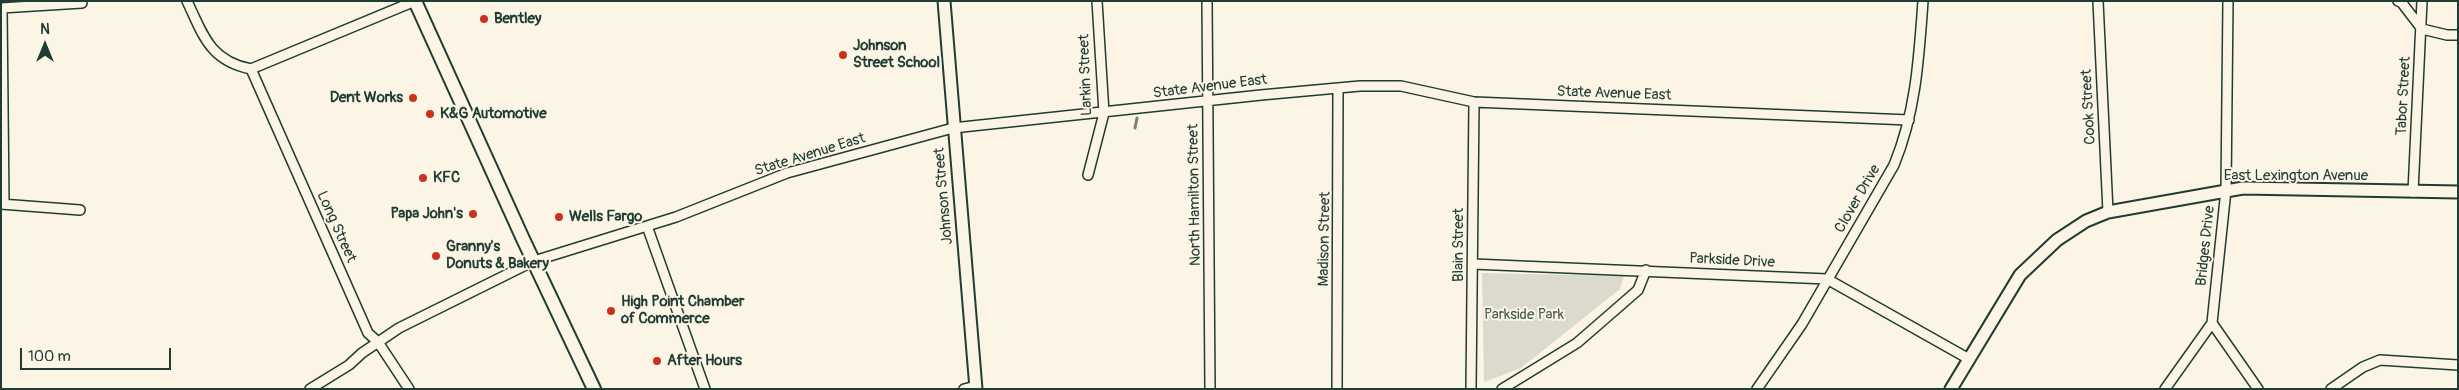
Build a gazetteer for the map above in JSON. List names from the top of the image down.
{
  "streets": {
    "main road": ["East Lexington Avenue", "Johnson Street"],
    "street": [
      "Larkin Street",
      "State Avenue East",
      "Tabor Street",
      "Cook Street",
      "North Hamilton Street",
      "Clover Drive",
      "Long Street",
      "Madison Street",
      "Blain Street",
      "Bridges Drive",
      "Parkside Drive"
    ]
  },
  "crossings": [
    ["Larkin Street", "State Avenue East"],
    ["State Avenue East", "North Hamilton Street"],
    ["State Avenue East", "Johnson Street"],
    ["State Avenue East", "Clover Drive"],
    ["State Avenue East", "Long Street"],
    ["State Avenue East", "Madison Street"],
    ["State Avenue East", "Blain Street"],
    ["Tabor Street", "East Lexington Avenue"],
    ["Cook Street", "East Lexington Avenue"],
    ["East Lexington Avenue", "Bridges Drive"],
    ["East Lexington Avenue", "Parkside Drive"],
    ["Clover Drive", "Parkside Drive"],
    ["Blain Street", "Parkside Drive"]
  ],
  "parks": ["Parkside Park"],
  "places": [
    "Bentley",
    "Johnson Street School",
    "Dent Works",
    "K&G Automotive",
    "KFC",
    "Papa John's",
    "Wells Fargo",
    "Granny's Donuts & Bakery",
    "High Point Chamber of Commerce",
    "After Hours"
  ],
  "scale_bar": "100 m",
  "north": "top"
}
